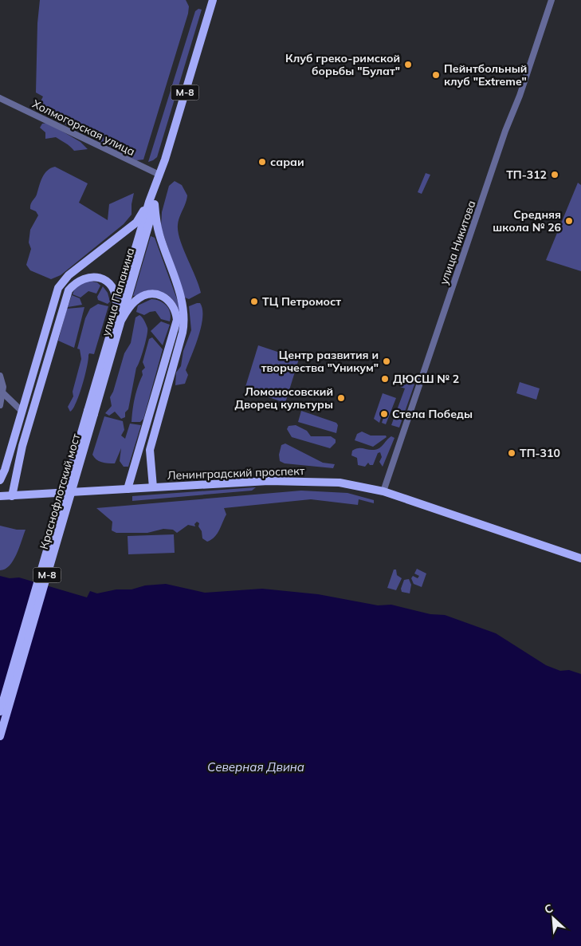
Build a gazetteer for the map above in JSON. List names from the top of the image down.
{
  "streets": {
    "main road": [
      "М-8",
      "улица Папанина",
      "Ленинградский проспект",
      "Краснофлотский мост"
    ],
    "street": ["Холмогорская улица", "улица Никитова"]
  },
  "crossings": [
    ["Холмогорская улица", "улица Папанина"],
    ["улица Никитова", "Ленинградский проспект"],
    ["улица Папанина", "Краснофлотский мост"]
  ],
  "water": ["Северная Двина"],
  "places": [
    "Клуб греко-римской борьбы \"Булат\"",
    "Пейнтбольный клуб \"Extreme\"",
    "сараи",
    "ТП-312",
    "Средняя школа № 26",
    "ТЦ Петромост",
    "Центр развития и творчества \"Уникум\"",
    "ДЮСШ № 2",
    "Ломоносовский Дворец культуры",
    "Стела Победы",
    "ТП-310"
  ],
  "north": "top left"
}
